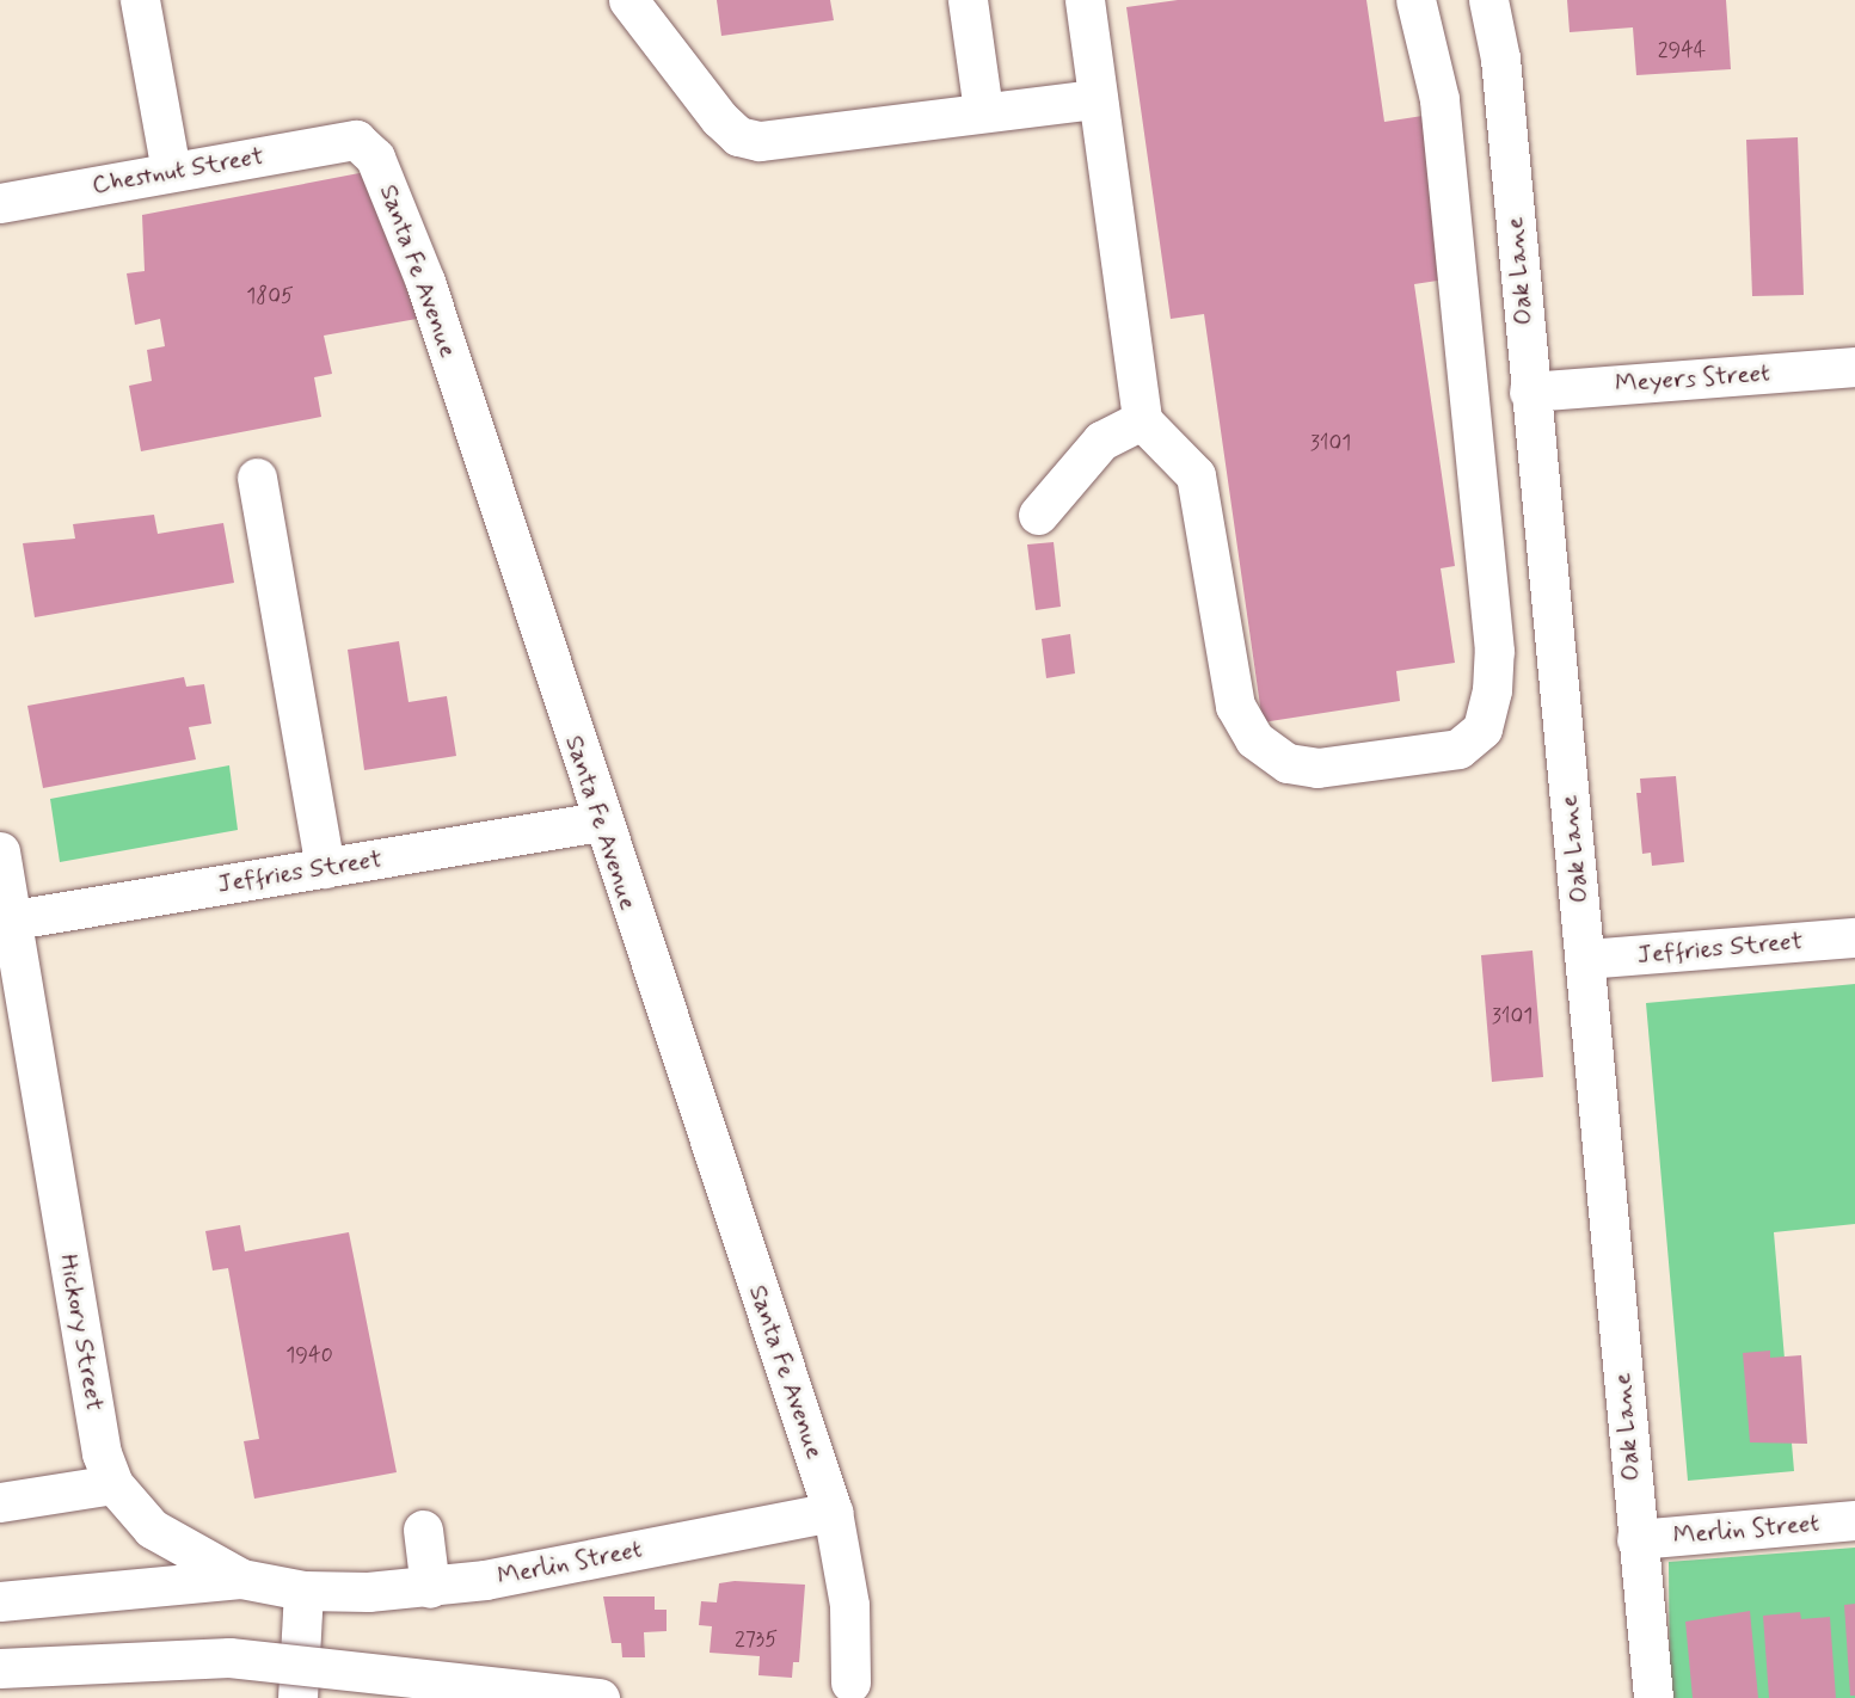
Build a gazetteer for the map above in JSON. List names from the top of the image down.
{
  "streets": {
    "street": [
      "Chestnut Street",
      "Santa Fe Avenue",
      "Oak Lane",
      "Meyers Street",
      "Jeffries Street",
      "Hickory Street",
      "Merlin Street"
    ]
  },
  "crossings": [
    ["Chestnut Street", "Santa Fe Avenue"],
    ["Santa Fe Avenue", "Jeffries Street"],
    ["Santa Fe Avenue", "Merlin Street"],
    ["Oak Lane", "Meyers Street"],
    ["Oak Lane", "Jeffries Street"],
    ["Oak Lane", "Merlin Street"],
    ["Jeffries Street", "Hickory Street"],
    ["Hickory Street", "Merlin Street"]
  ],
  "house_numbers": [
    "2944",
    "1805",
    "3101",
    "3101",
    "1940",
    "2735"
  ]
}
